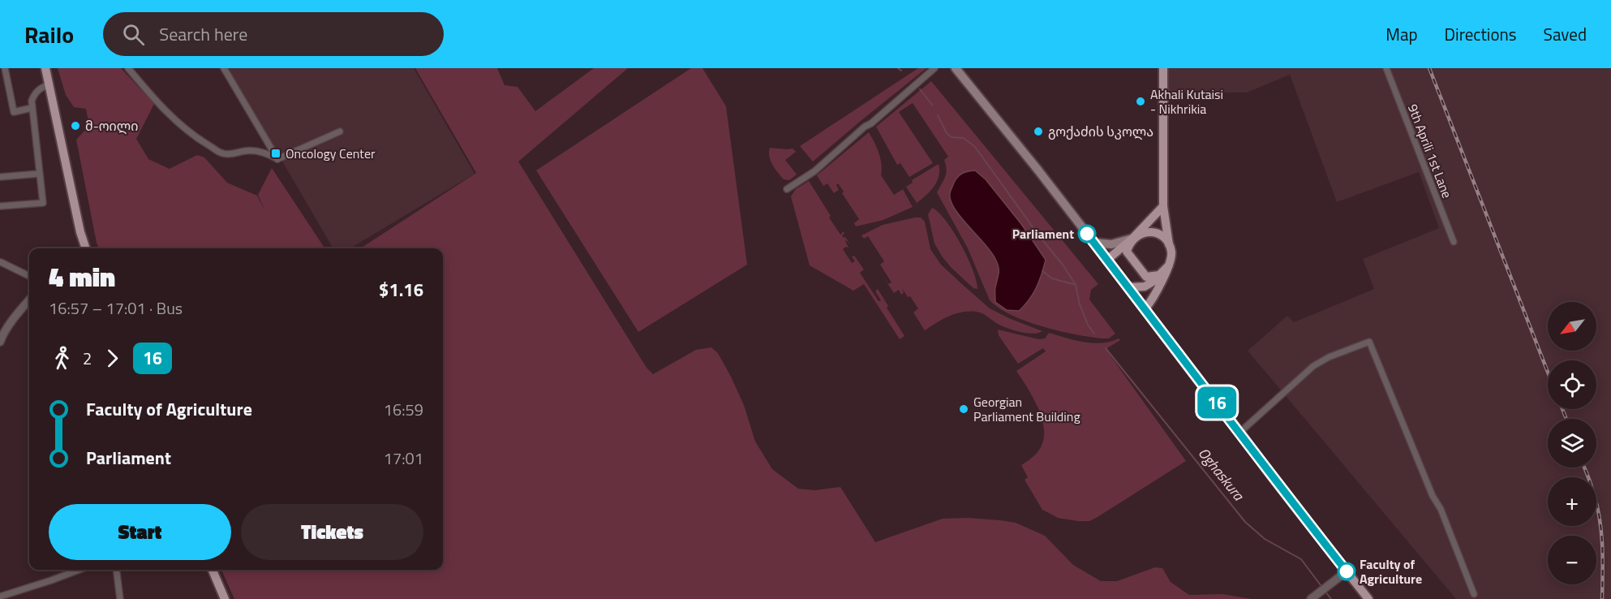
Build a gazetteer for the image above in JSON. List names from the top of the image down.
{
  "streets": {
    "street": ["9th Aprili 1st Lane"]
  },
  "water": ["Oghaskura"],
  "places": {
    "other": [
      "Akhali Kutaisi - Nikhrikia",
      "მ-ოილი",
      "გოქაძის სკოლა",
      "Parliament",
      "Georgian Parliament Building",
      "Faculty of Agriculture"
    ],
    "transit": ["Oncology Center"]
  },
  "lines": ["bus line 16"],
  "north": "bottom left",
  "page": {
    "header": "Railo",
    "search": "Search here",
    "nav": ["Map", "Directions", "Saved"],
    "on_map": "16",
    "heading": ["4 min", "16:57 – 17:01 · Bus", "$1.16"],
    "map_buttons": ["+", "−"],
    "legs": ["2", "16"],
    "list": [
      {
        "name": "Faculty of Agriculture",
        "value": "16:59"
      },
      {
        "name": "Parliament",
        "value": "17:01"
      }
    ],
    "buttons": ["Start", "Tickets"]
  }
}
